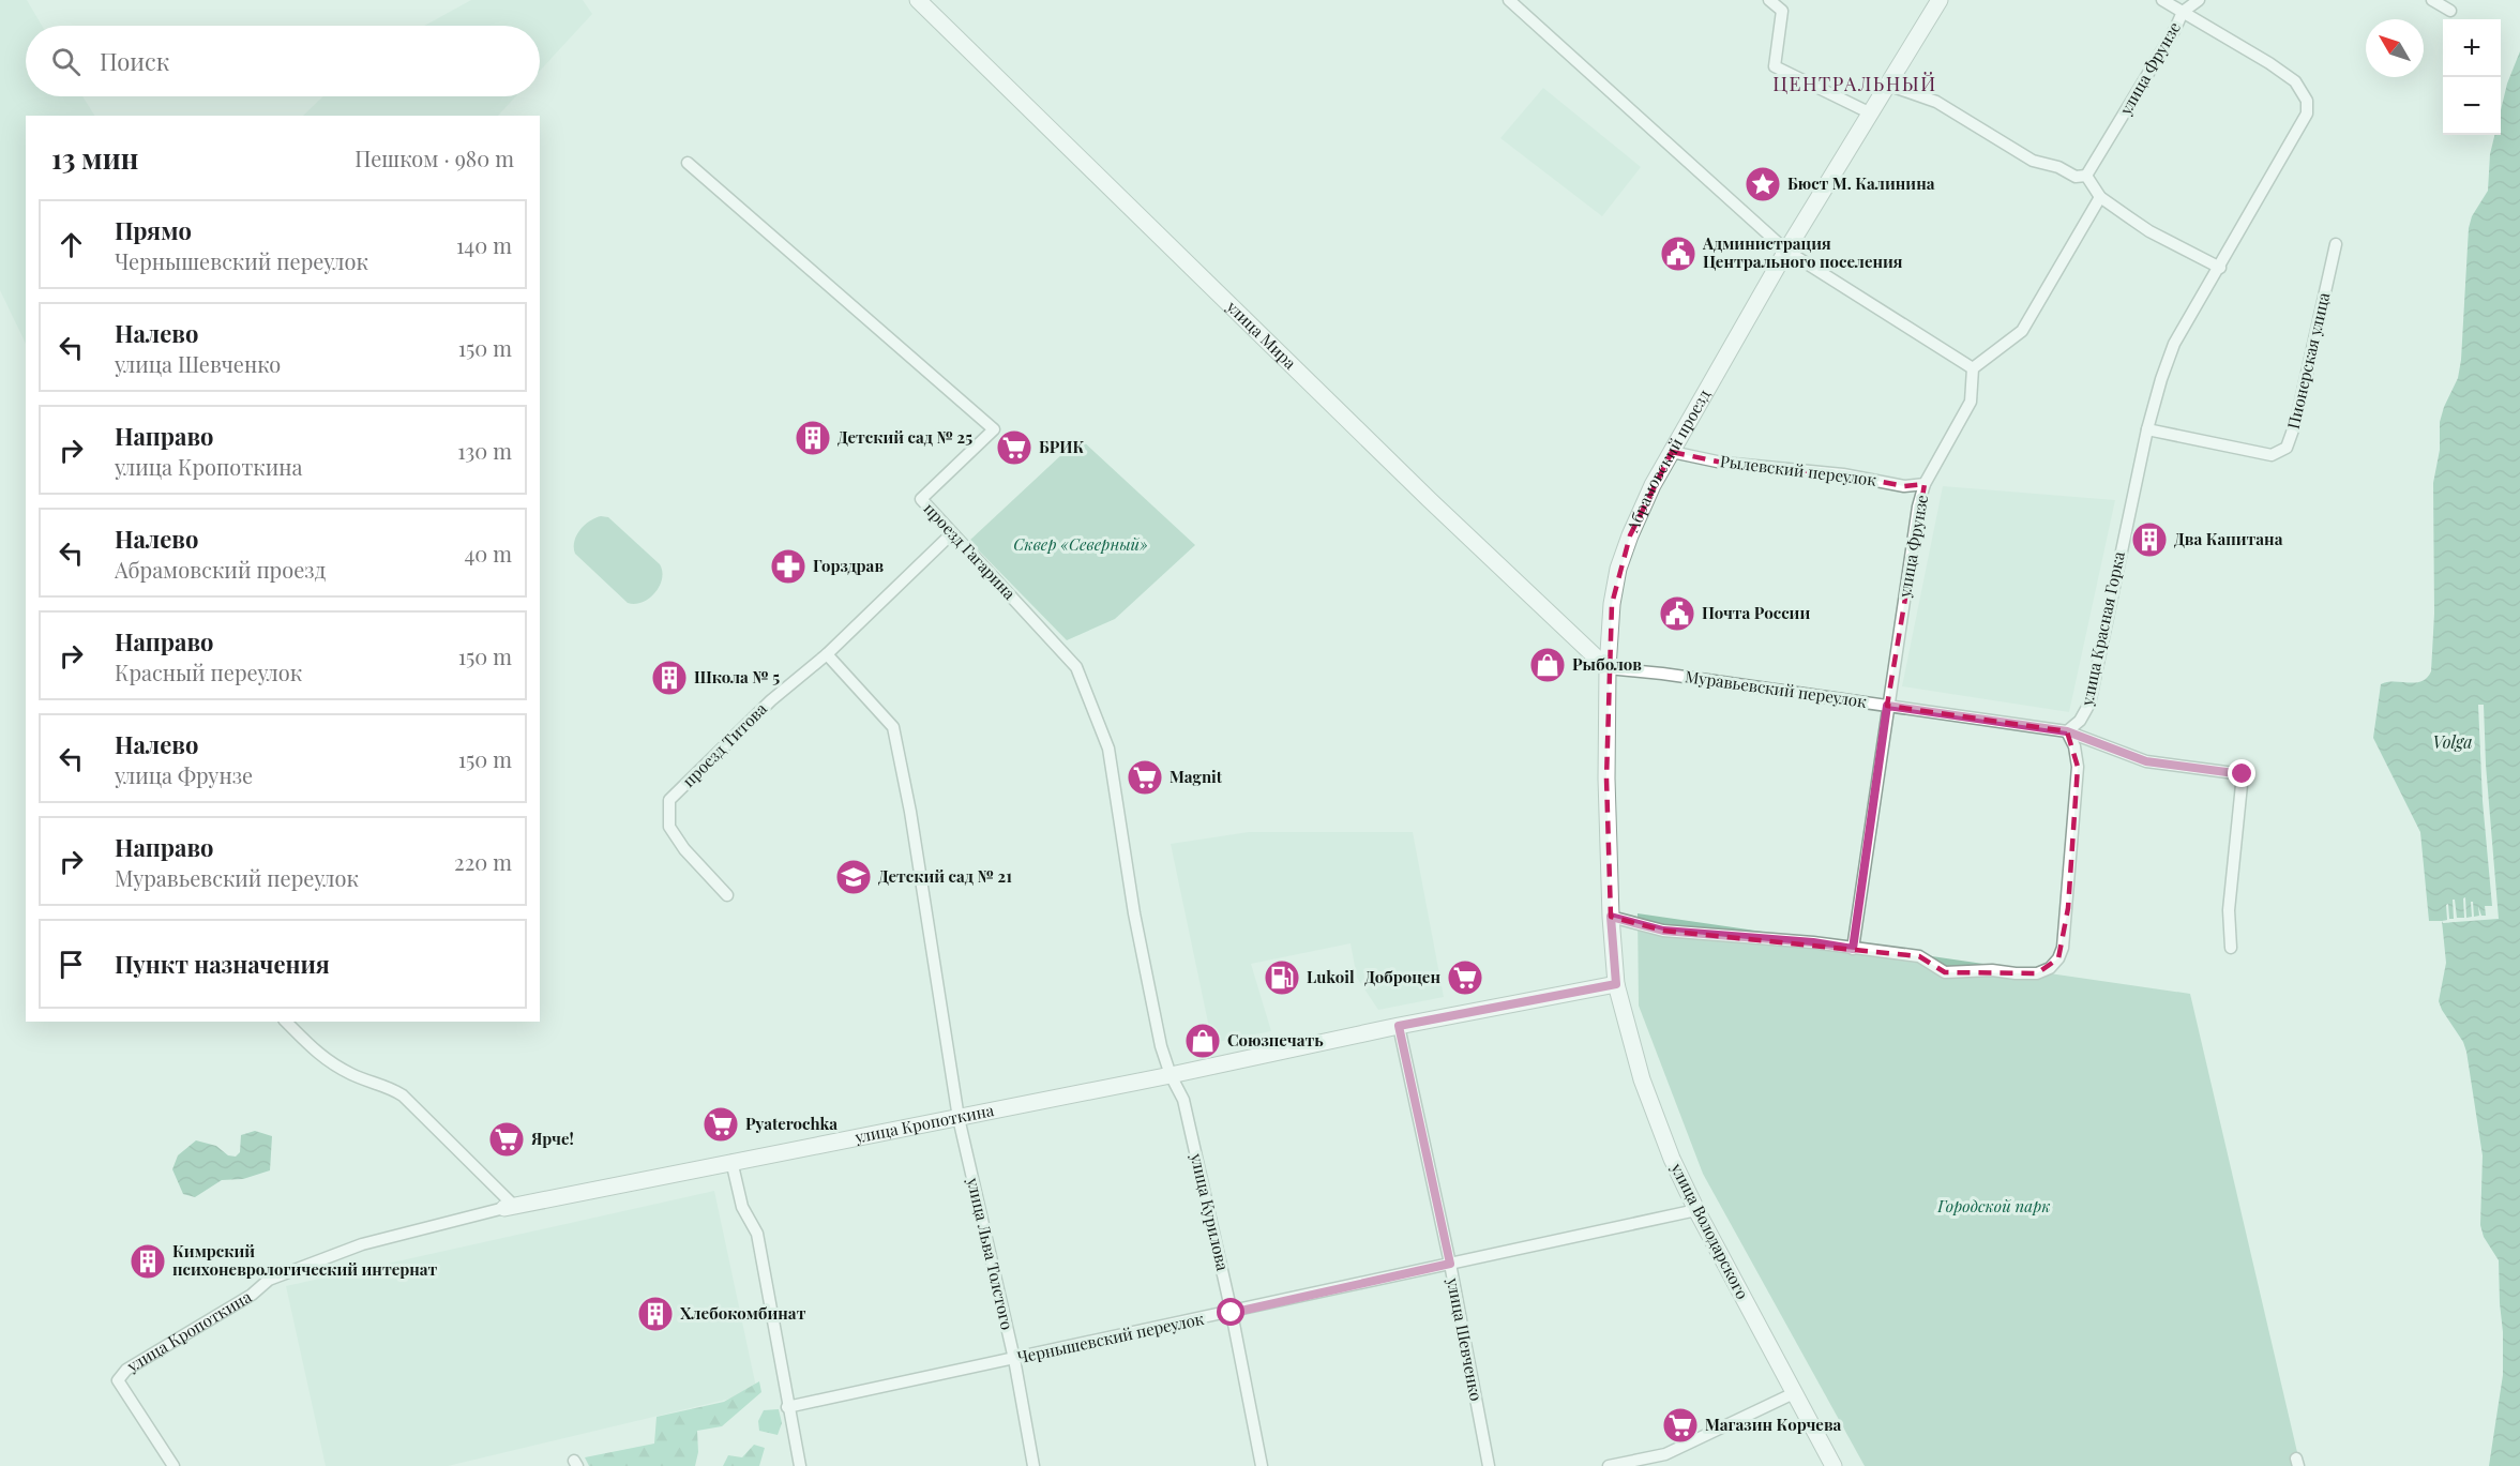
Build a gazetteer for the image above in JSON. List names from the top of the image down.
{
  "streets": {
    "street": [
      "улица Фрунзе",
      "улица Мира",
      "Пионерская улица",
      "Абрамовский проезд",
      "Рылевский переулок",
      "проезд Гагарина",
      "улица Красная Горка",
      "Муравьевский переулок",
      "проезд Титова",
      "улица Кропоткина",
      "улица Курилова",
      "улица Володарского",
      "улица Льва Толстого",
      "Чернышевский переулок",
      "улица Шевченко"
    ]
  },
  "crossings": [
    ["улица Фрунзе", "Рылевский переулок"],
    ["улица Фрунзе", "улица Красная Горка"],
    ["улица Фрунзе", "Муравьевский переулок"],
    ["улица Мира", "Абрамовский проезд"],
    ["улица Мира", "Муравьевский переулок"],
    ["Пионерская улица", "улица Красная Горка"],
    ["Абрамовский проезд", "Рылевский переулок"],
    ["Абрамовский проезд", "Муравьевский переулок"],
    ["Абрамовский проезд", "улица Кропоткина"],
    ["Абрамовский проезд", "улица Володарского"],
    ["проезд Гагарина", "проезд Титова"],
    ["проезд Гагарина", "улица Кропоткина"],
    ["проезд Гагарина", "улица Курилова"],
    ["улица Красная Горка", "Муравьевский переулок"],
    ["проезд Титова", "улица Льва Толстого"],
    ["улица Кропоткина", "улица Курилова"],
    ["улица Кропоткина", "улица Володарского"],
    ["улица Кропоткина", "улица Льва Толстого"],
    ["улица Кропоткина", "улица Шевченко"],
    ["улица Курилова", "Чернышевский переулок"],
    ["улица Володарского", "Чернышевский переулок"],
    ["улица Льва Толстого", "Чернышевский переулок"],
    ["Чернышевский переулок", "улица Шевченко"]
  ],
  "districts": ["ЦЕНТРАЛЬНЫЙ"],
  "water": ["Volga"],
  "parks": ["Сквер «Северный»", "Городской парк"],
  "places": {
    "place": ["Бюст М. Калинина"],
    "public building": ["Администрация Центрального поселения", "Почта России"],
    "building": [
      "Детский сад № 25",
      "Два Капитана",
      "Школа № 5",
      "Кимрский психоневрологический интернат",
      "Хлебокомбинат"
    ],
    "supermarket": [
      "БРИК",
      "Magnit",
      "Доброцен",
      "Pyaterochka",
      "Ярче!",
      "Магазин Корчева"
    ],
    "pharmacy": ["Горздрав"],
    "shop": ["Рыболов", "Союзпечать"],
    "school or university": ["Детский сад № 21"],
    "fuel station": ["Lukoil"]
  },
  "north": "top left",
  "page": {
    "map_buttons": ["+", "−"],
    "search": "Поиск",
    "heading": ["13 мин", "Пешком · 980 m"],
    "list": [
      ["Прямо", "Чернышевский переулок", "140 m"],
      ["Налево", "улица Шевченко", "150 m"],
      ["Направо", "улица Кропоткина", "130 m"],
      ["Налево", "Абрамовский проезд", "40 m"],
      ["Направо", "Красный переулок", "150 m"],
      ["Налево", "улица Фрунзе", "150 m"],
      ["Направо", "Муравьевский переулок", "220 m"],
      "Пункт назначения"
    ]
  }
}
